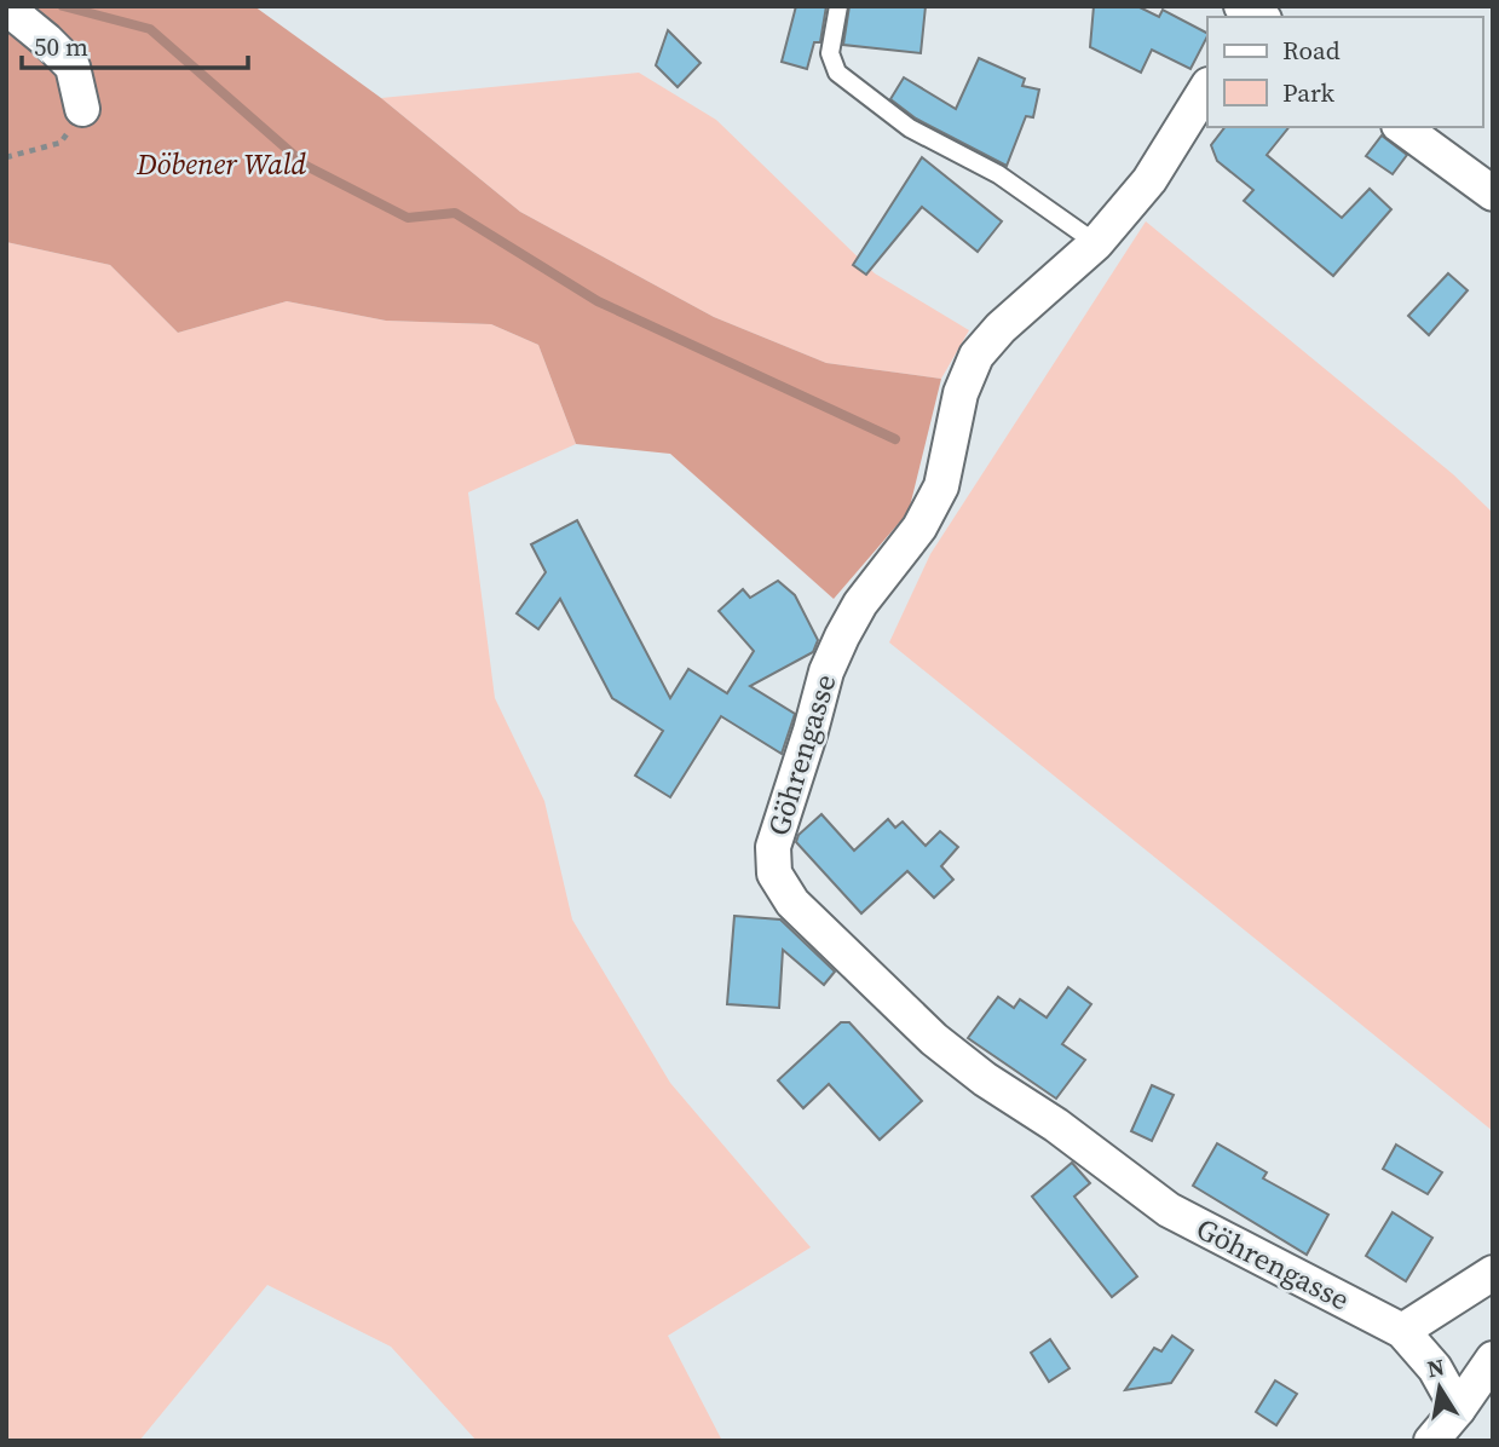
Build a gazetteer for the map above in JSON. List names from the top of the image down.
{
  "streets": {
    "street": ["Göhrengasse"]
  },
  "parks": ["Döbener Wald"],
  "legend": ["Road", "Park"],
  "scale_bar": "50 m",
  "north": "top"
}
